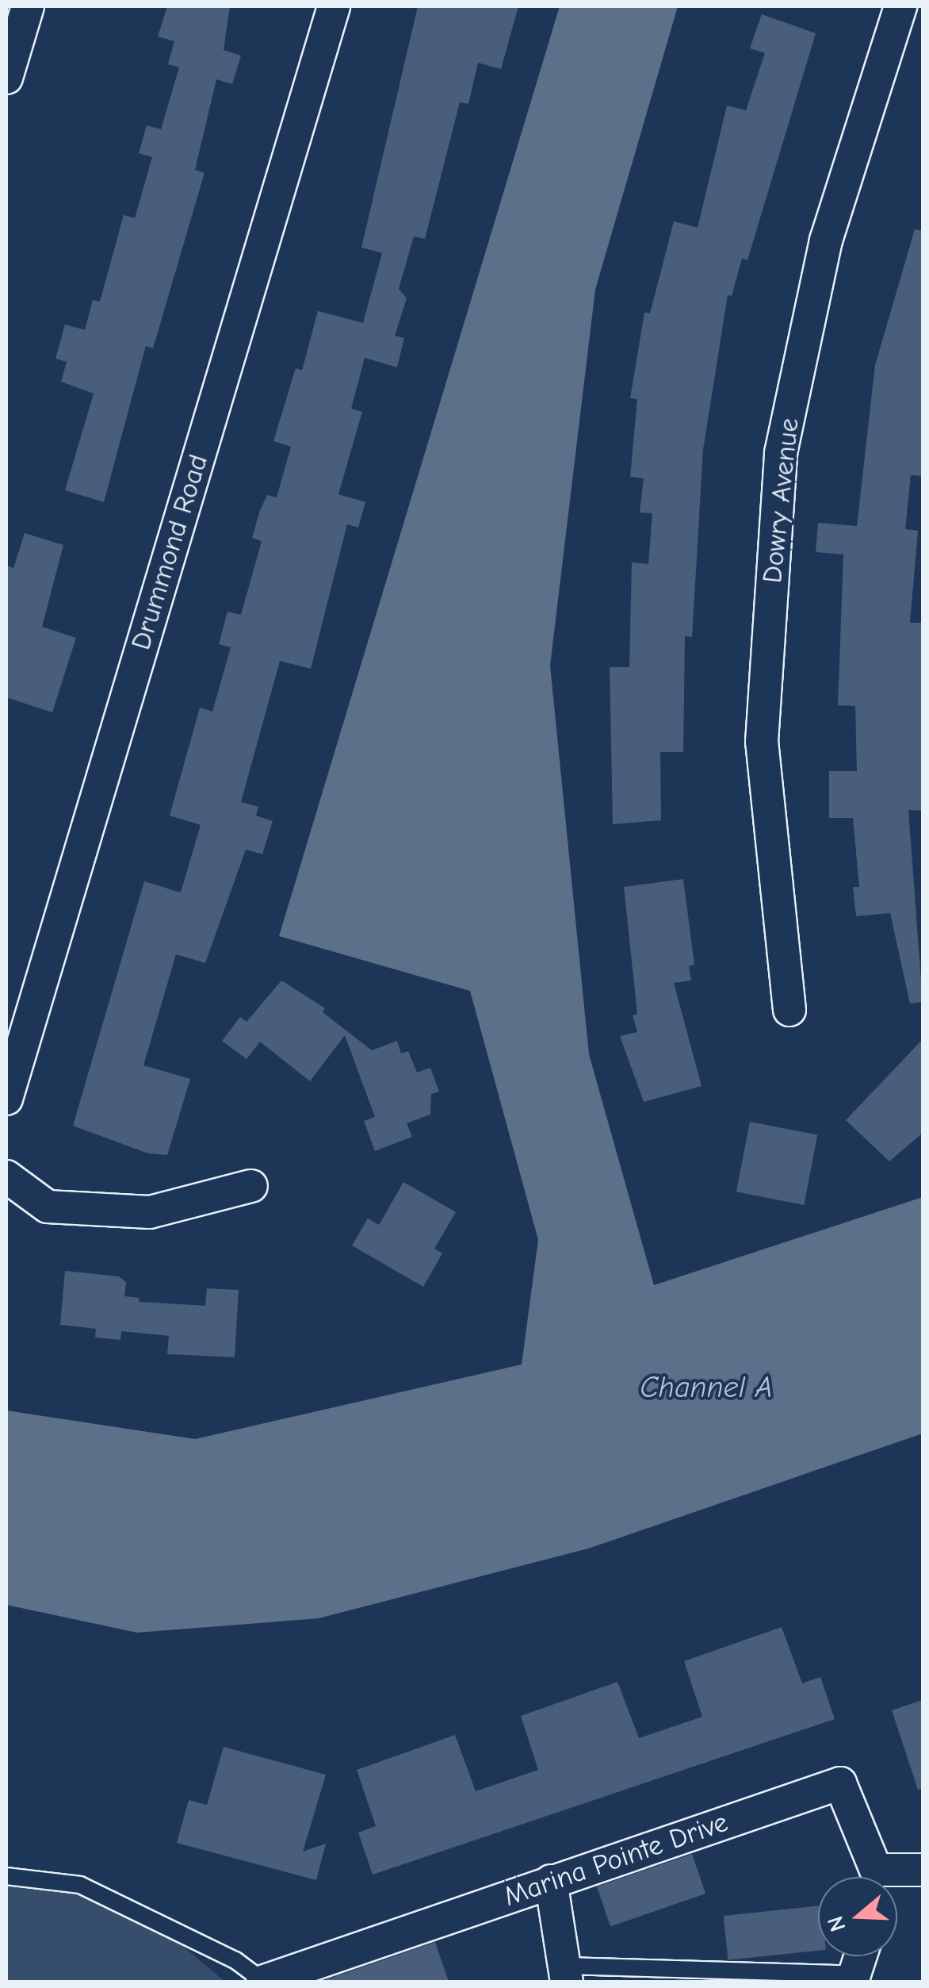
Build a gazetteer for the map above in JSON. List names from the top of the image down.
{
  "streets": {
    "street": ["Dowry Avenue", "Drummond Road", "Marina Pointe Drive"]
  },
  "water": ["Channel A"],
  "north": "left"
}
